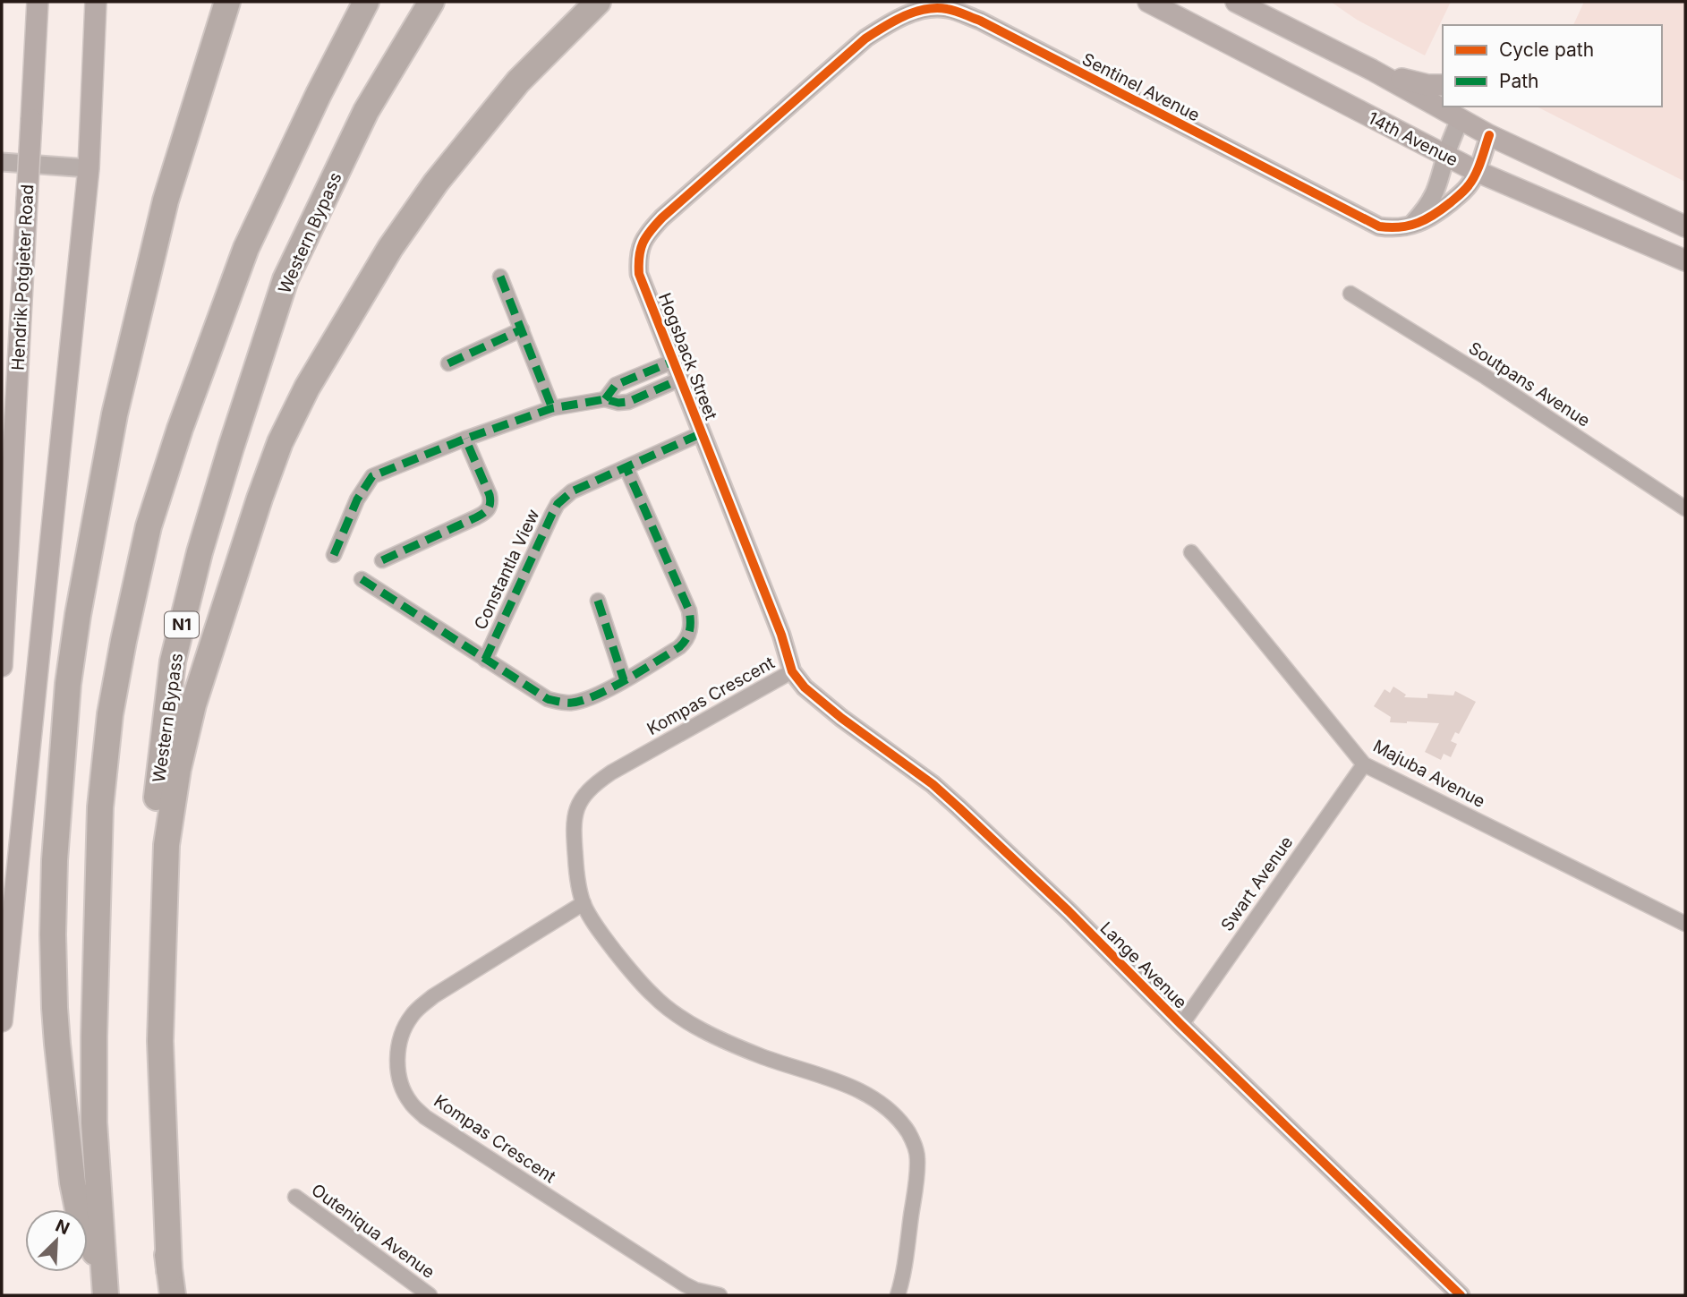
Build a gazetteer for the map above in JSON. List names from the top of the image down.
{
  "streets": {
    "highway": ["Western Bypass", "N1"],
    "main road": ["14th Avenue", "Hendrik Potgieter Road"],
    "street": [
      "Sentinel Avenue",
      "Hogsback Street",
      "Soutpans Avenue",
      "Constantla View",
      "Kompas Crescent",
      "Majuba Avenue",
      "Swart Avenue",
      "Lange Avenue",
      "Outeniqua Avenue"
    ]
  },
  "crossings": [
    ["Sentinel Avenue", "14th Avenue"],
    ["Sentinel Avenue", "Hogsback Street"],
    ["Hogsback Street", "Constantla View"],
    ["Hogsback Street", "Kompas Crescent"],
    ["Hogsback Street", "Lange Avenue"],
    ["Kompas Crescent", "Lange Avenue"],
    ["Majuba Avenue", "Swart Avenue"],
    ["Swart Avenue", "Lange Avenue"]
  ],
  "legend": ["Cycle path", "Path"],
  "north": "top right"
}
